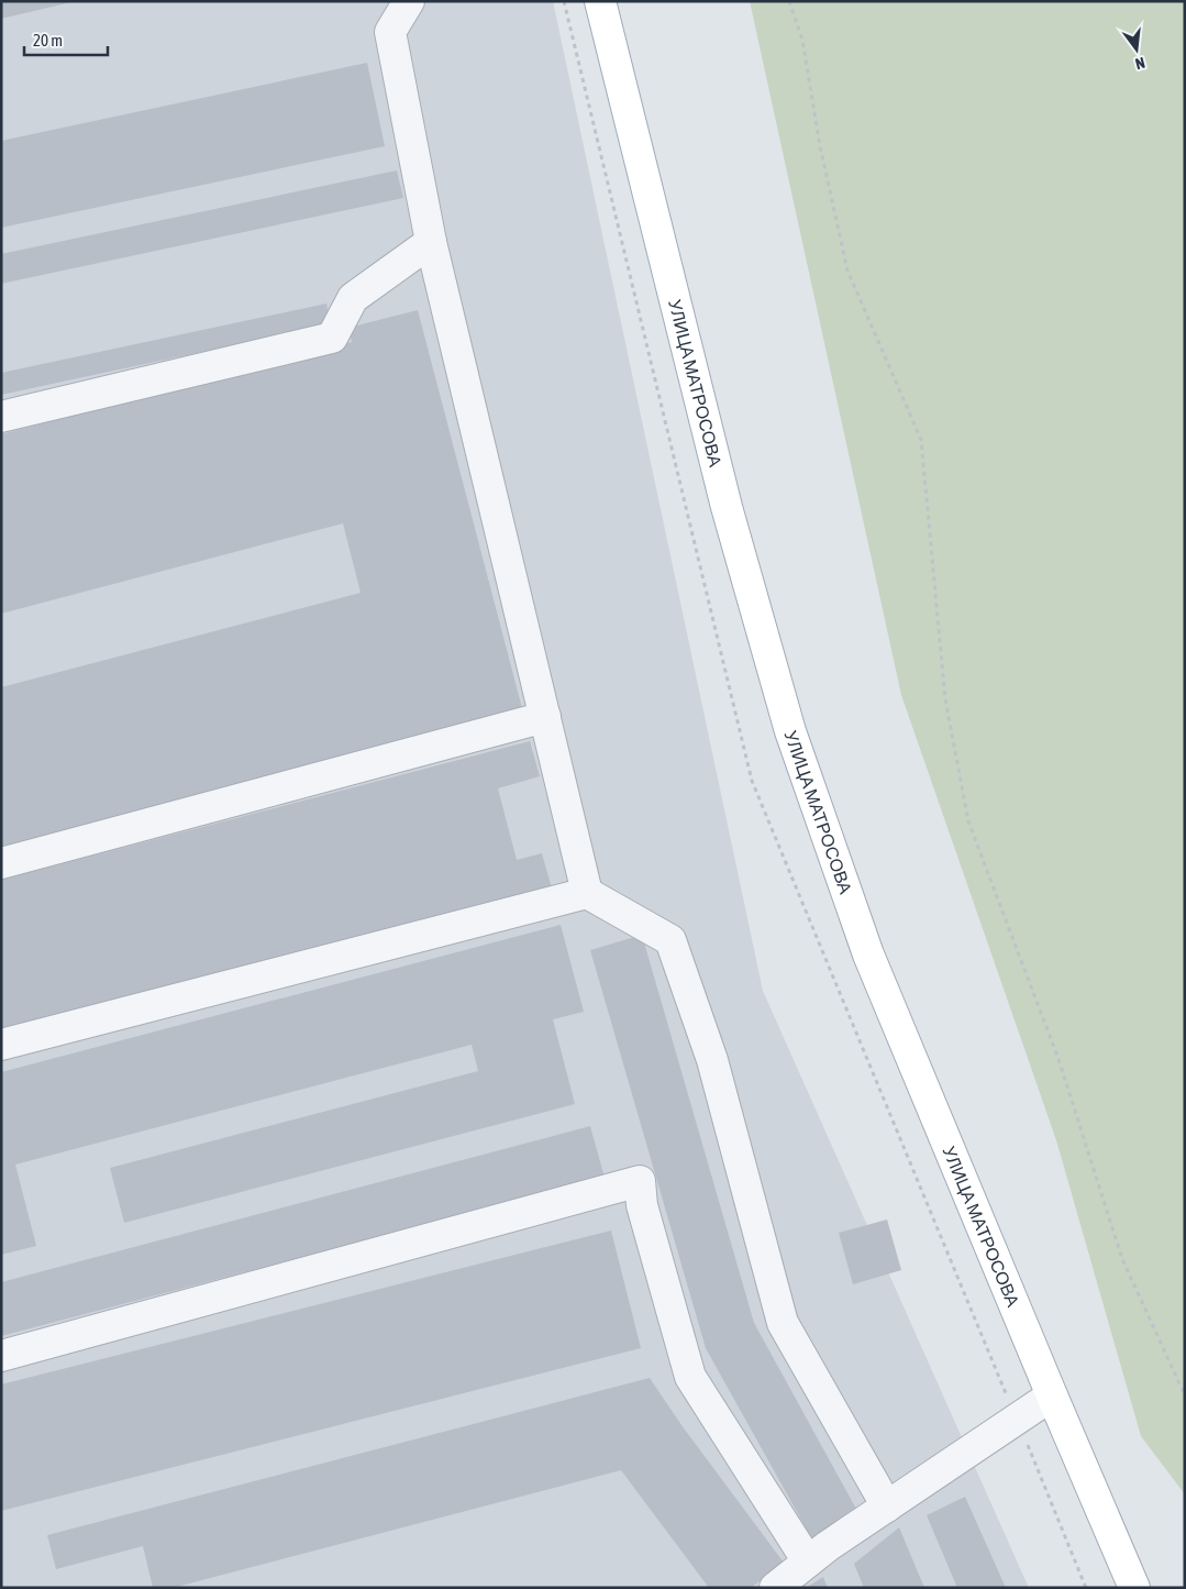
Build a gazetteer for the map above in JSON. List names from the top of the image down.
{
  "streets": {
    "main road": ["УЛИЦА МАТРОСОВА"]
  },
  "scale_bar": "20 m",
  "north": "bottom"
}
